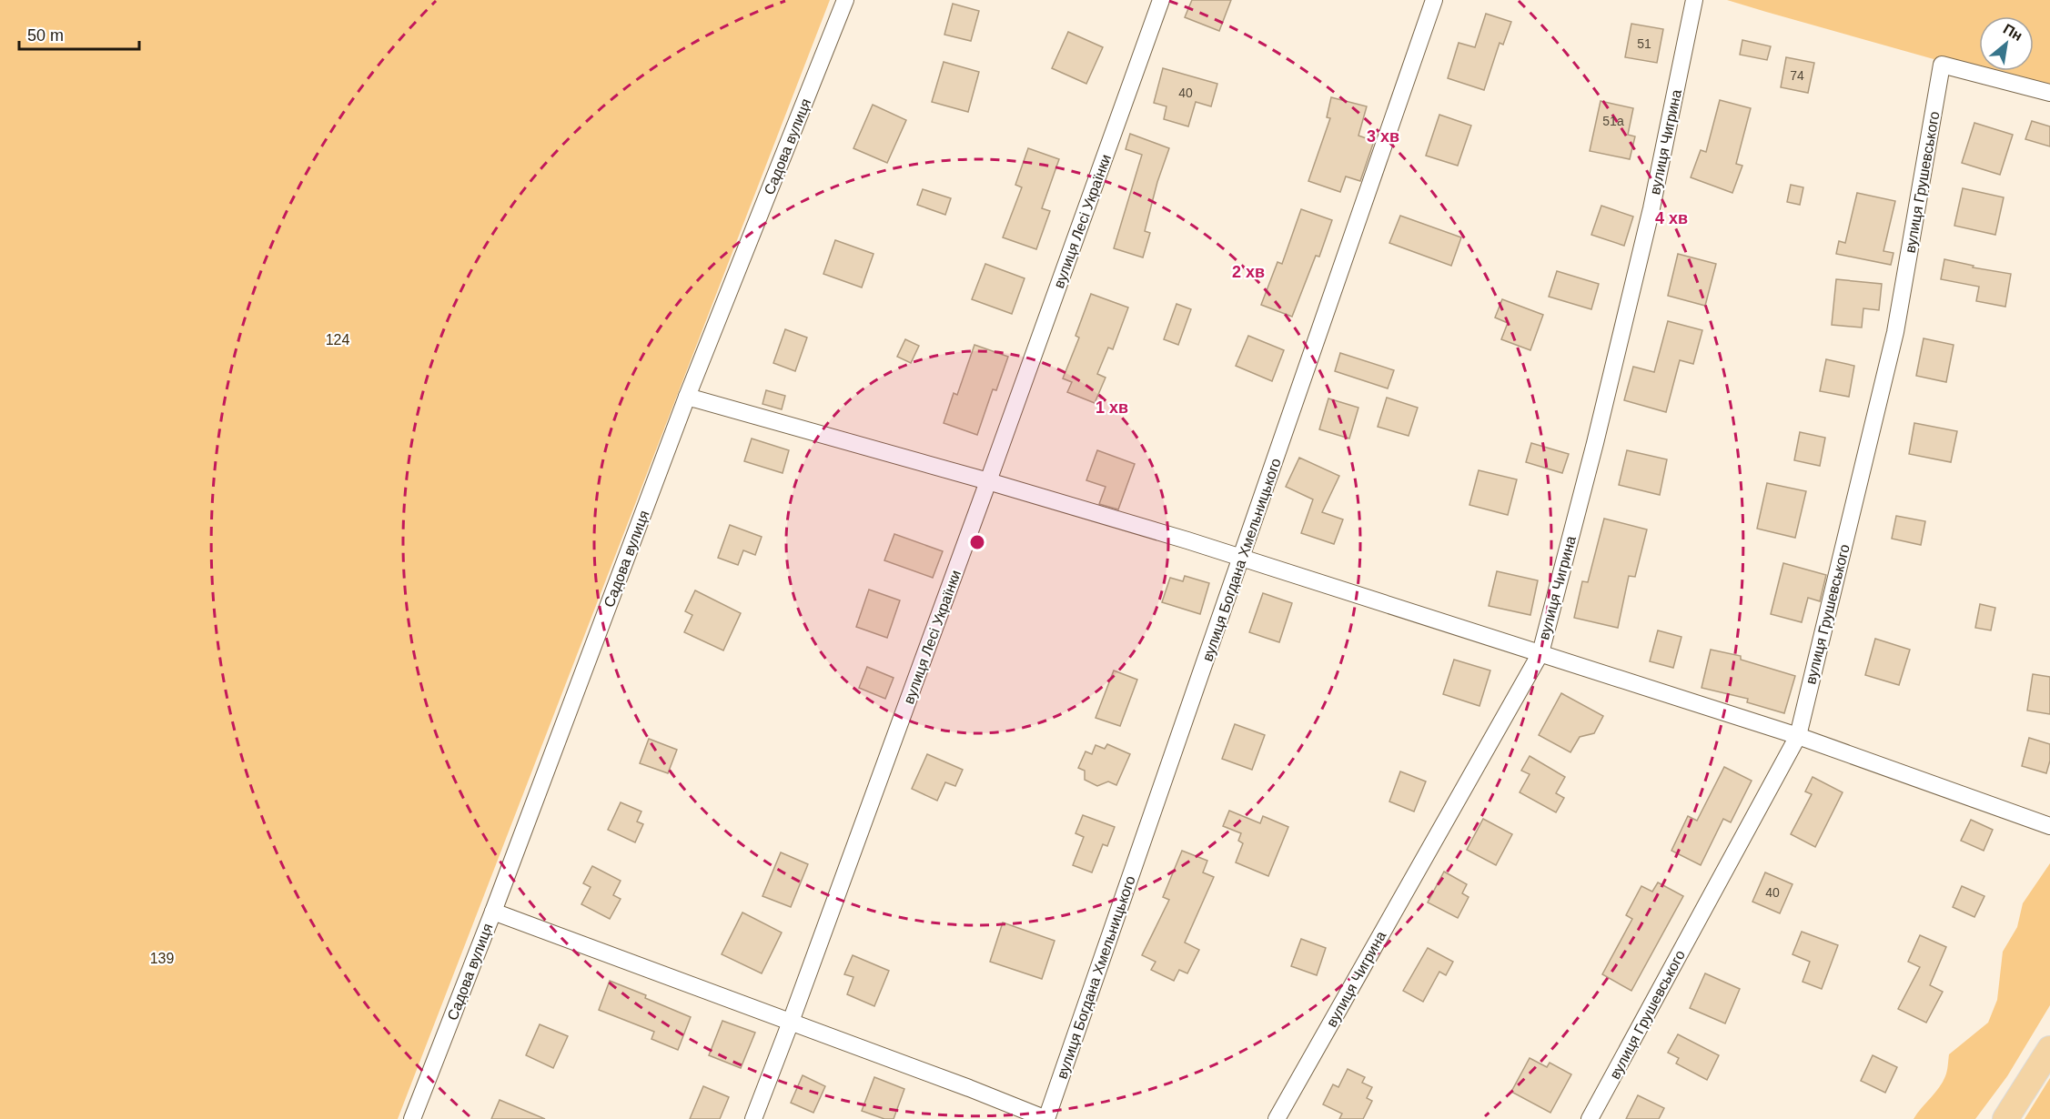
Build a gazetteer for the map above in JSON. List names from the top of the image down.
{
  "streets": {
    "street": [
      "вулиця Чигрина",
      "Садова вулиця",
      "вулиця Грушевського",
      "вулиця Лесі Українки",
      "вулиця Богдана Хмельницького"
    ]
  },
  "parks": ["124", "139"],
  "house_numbers": [
    "51",
    "74",
    "40",
    "51а",
    "40"
  ],
  "scale_bar": "50 m",
  "north": "top right",
  "rings": [
    "3 хв",
    "4 хв",
    "2 хв",
    "1 хв"
  ]
}
